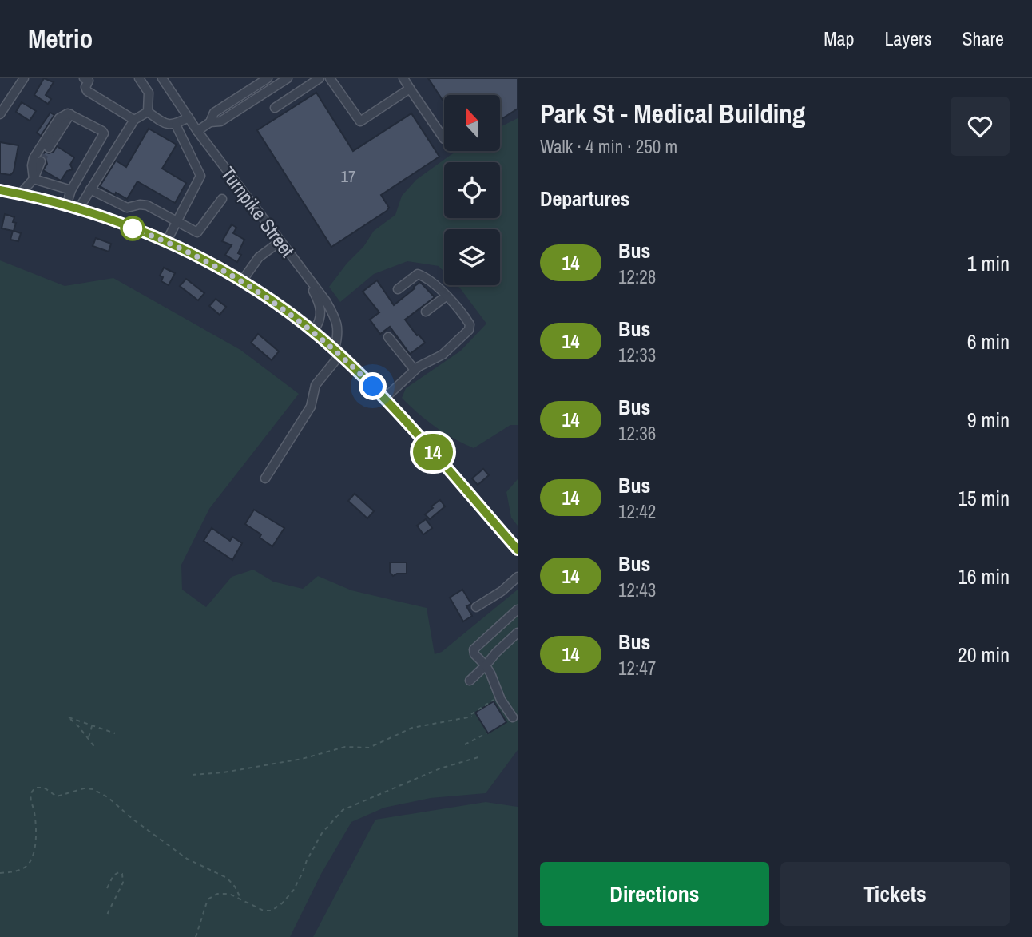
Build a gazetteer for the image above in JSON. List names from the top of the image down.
{
  "streets": {
    "street": ["Turnpike Street"]
  },
  "lines": ["bus line 14"],
  "house_numbers": ["17"],
  "north": "top",
  "page": {
    "header": "Metrio",
    "nav": ["Map", "Layers", "Share"],
    "on_map": "14",
    "heading": [
      ["Park St - Medical Building", "Walk · 4 min · 250 m"],
      "Departures"
    ],
    "list": [
      {
        "mark": "14",
        "name": "Bus",
        "note": "12:28",
        "value": "1 min"
      },
      {
        "mark": "14",
        "name": "Bus",
        "note": "12:33",
        "value": "6 min"
      },
      {
        "mark": "14",
        "name": "Bus",
        "note": "12:36",
        "value": "9 min"
      },
      {
        "mark": "14",
        "name": "Bus",
        "note": "12:42",
        "value": "15 min"
      },
      {
        "mark": "14",
        "name": "Bus",
        "note": "12:43",
        "value": "16 min"
      },
      {
        "mark": "14",
        "name": "Bus",
        "note": "12:47",
        "value": "20 min"
      }
    ],
    "buttons": ["Directions", "Tickets"]
  }
}
